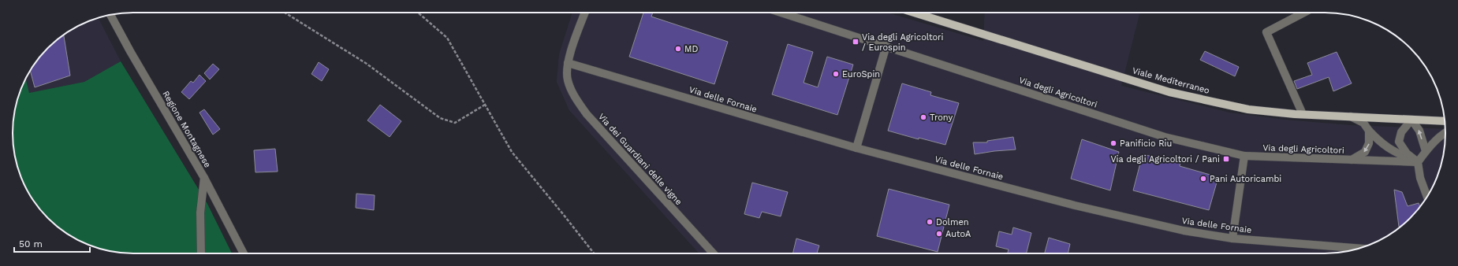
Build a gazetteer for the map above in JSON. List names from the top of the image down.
{
  "streets": {
    "main road": ["Viale Mediterraneo"],
    "street": [
      "Via degli Agricoltori",
      "Via delle Fornaie",
      "Regione Montagnese",
      "Via dei Guardiani delle vigne"
    ]
  },
  "crossings": [
    ["Via delle Fornaie", "Via dei Guardiani delle vigne"]
  ],
  "places": {
    "transit": ["Via degli Agricoltori / Eurospin", "Via degli Agricoltori / Pani"],
    "other": [
      "MD",
      "EuroSpin",
      "Trony",
      "Panificio Riu",
      "Pani Autoricambi",
      "Dolmen",
      "AutoA"
    ]
  },
  "scale_bar": "50 m"
}
